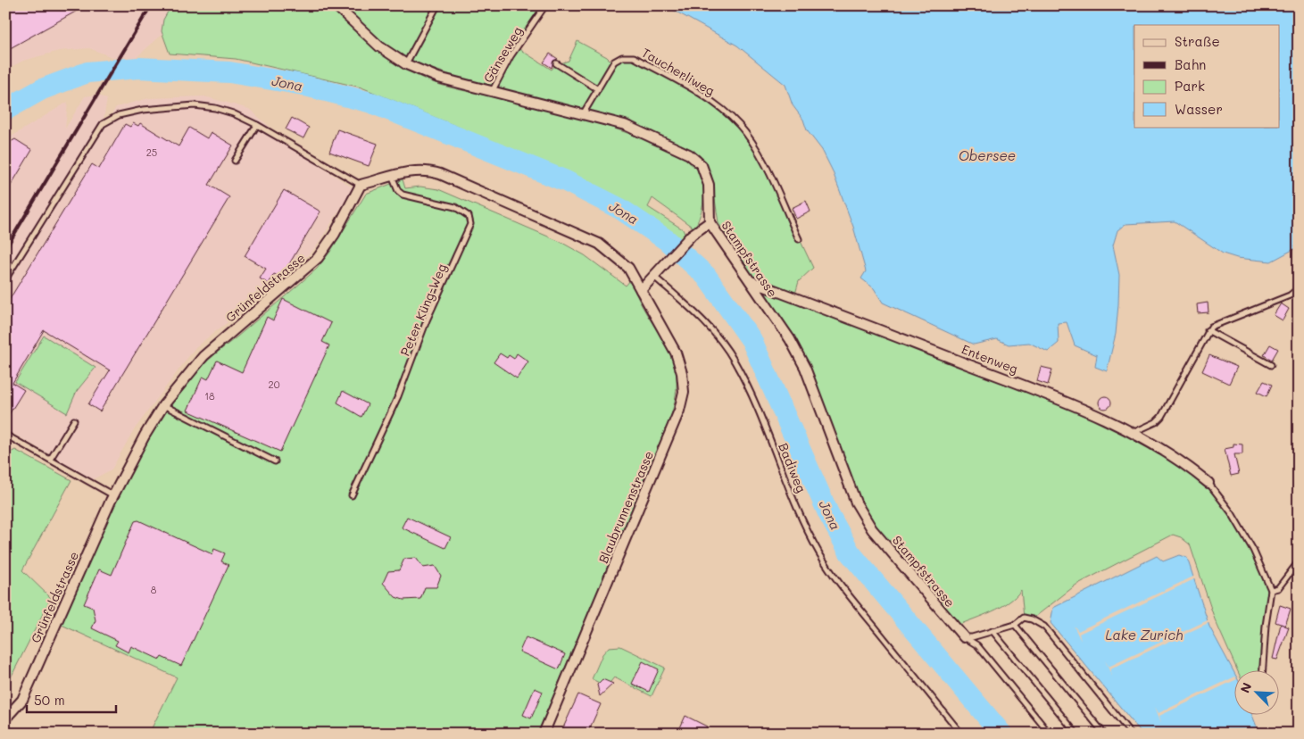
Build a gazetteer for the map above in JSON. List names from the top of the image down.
{
  "streets": {
    "street": [
      "Stampfstrasse",
      "Grünfeldstrasse",
      "Entenweg",
      "Blaubrunnenstrasse"
    ],
    "lane": [
      "Gänseweg",
      "Taucherliweg",
      "Peter Küng-Weg",
      "Badiweg"
    ]
  },
  "crossings": [
    ["Gänseweg", "Stampfstrasse"],
    ["Taucherliweg", "Stampfstrasse"],
    ["Stampfstrasse", "Entenweg"]
  ],
  "water": ["Jona", "Obersee", "Lake Zurich"],
  "house_numbers": [
    "25",
    "20",
    "18",
    "8"
  ],
  "legend": [
    "Straße",
    "Bahn",
    "Park",
    "Wasser"
  ],
  "scale_bar": "50 m",
  "north": "top left"
}
